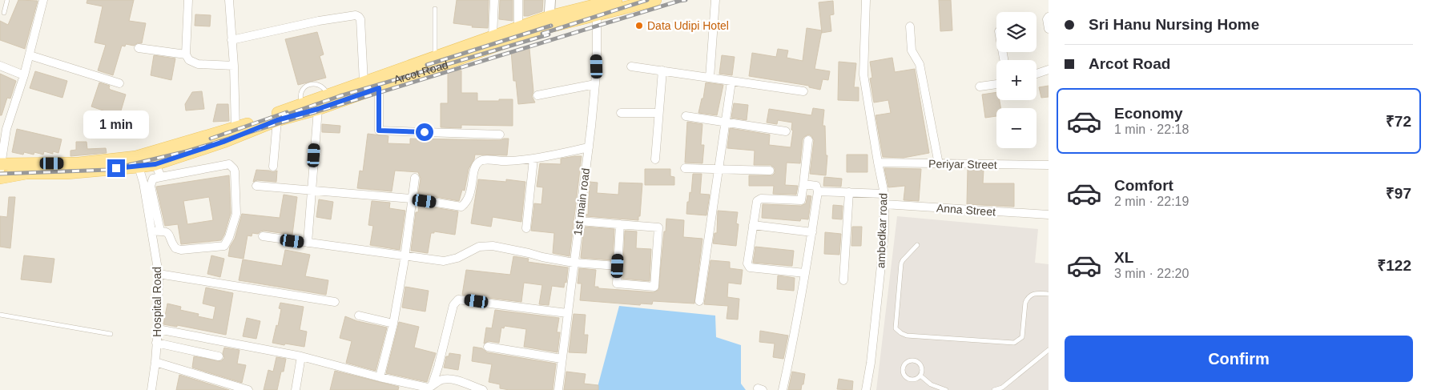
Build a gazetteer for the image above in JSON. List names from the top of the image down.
{
  "streets": {
    "main road": ["Arcot Road"],
    "street": [
      "Periyar Street",
      "1st main road",
      "Anna Street",
      "ambedkar road",
      "Hospital Road"
    ]
  },
  "crossings": [
    ["Arcot Road", "1st main road"],
    ["Arcot Road", "Hospital Road"],
    ["Periyar Street", "ambedkar road"],
    ["Anna Street", "ambedkar road"]
  ],
  "places": ["Data Udipi Hotel"],
  "page": {
    "banner": ["Sri Hanu Nursing Home", "Arcot Road"],
    "map_buttons": ["+", "−"],
    "list": [
      {
        "name": "Economy",
        "note": "1 min · 22:18",
        "value": "₹72"
      },
      {
        "name": "Comfort",
        "note": "2 min · 22:19",
        "value": "₹97"
      },
      {
        "name": "XL",
        "note": "3 min · 22:20",
        "value": "₹122"
      }
    ],
    "bubble": "1 min",
    "buttons": "Confirm"
  }
}
